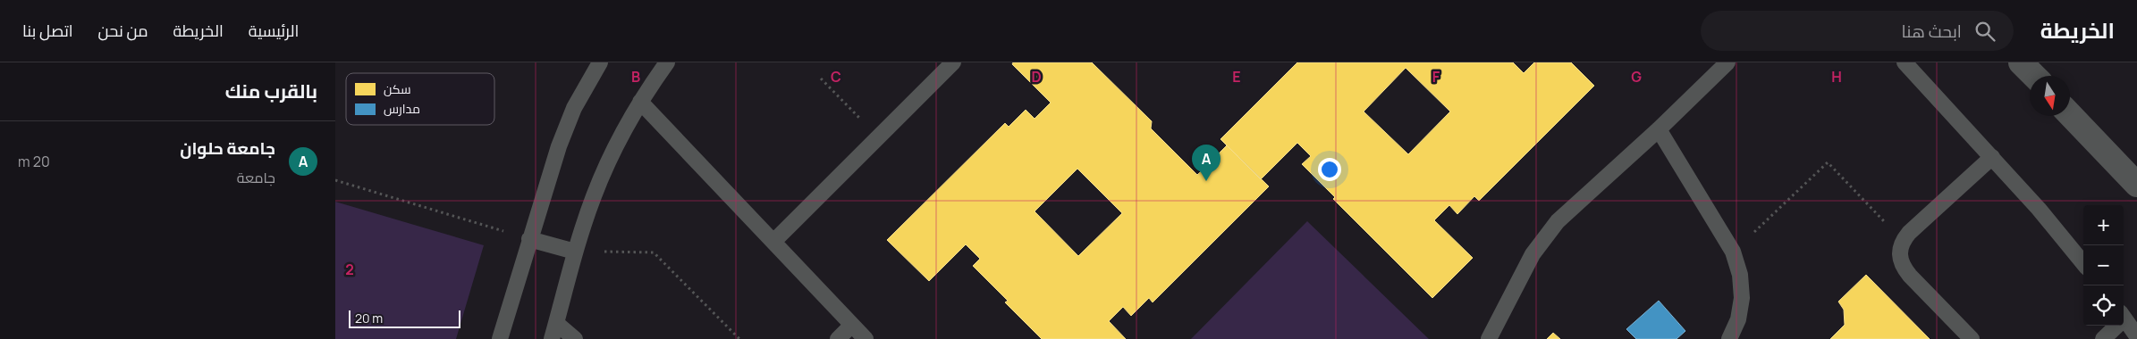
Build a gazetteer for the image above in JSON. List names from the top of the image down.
{
  "legend": ["سكن", "مدارس"],
  "scale_bar": "20 m",
  "north": "bottom",
  "page": {
    "header": "الخريطة",
    "search": "ابحث هنا",
    "nav": [
      "الرئيسية",
      "الخريطة",
      "من نحن",
      "اتصل بنا"
    ],
    "heading": "بالقرب منك",
    "list": [
      {
        "mark": "A",
        "name": "جامعة حلوان",
        "note": "جامعة",
        "value": "20 m"
      }
    ],
    "pins": "A",
    "map_buttons": ["+", "−"],
    "scale": "20 m"
  },
  "grid": {
    "columns": [
      "B",
      "C",
      "D",
      "E",
      "F",
      "G",
      "H"
    ],
    "rows": ["2"]
  }
}
